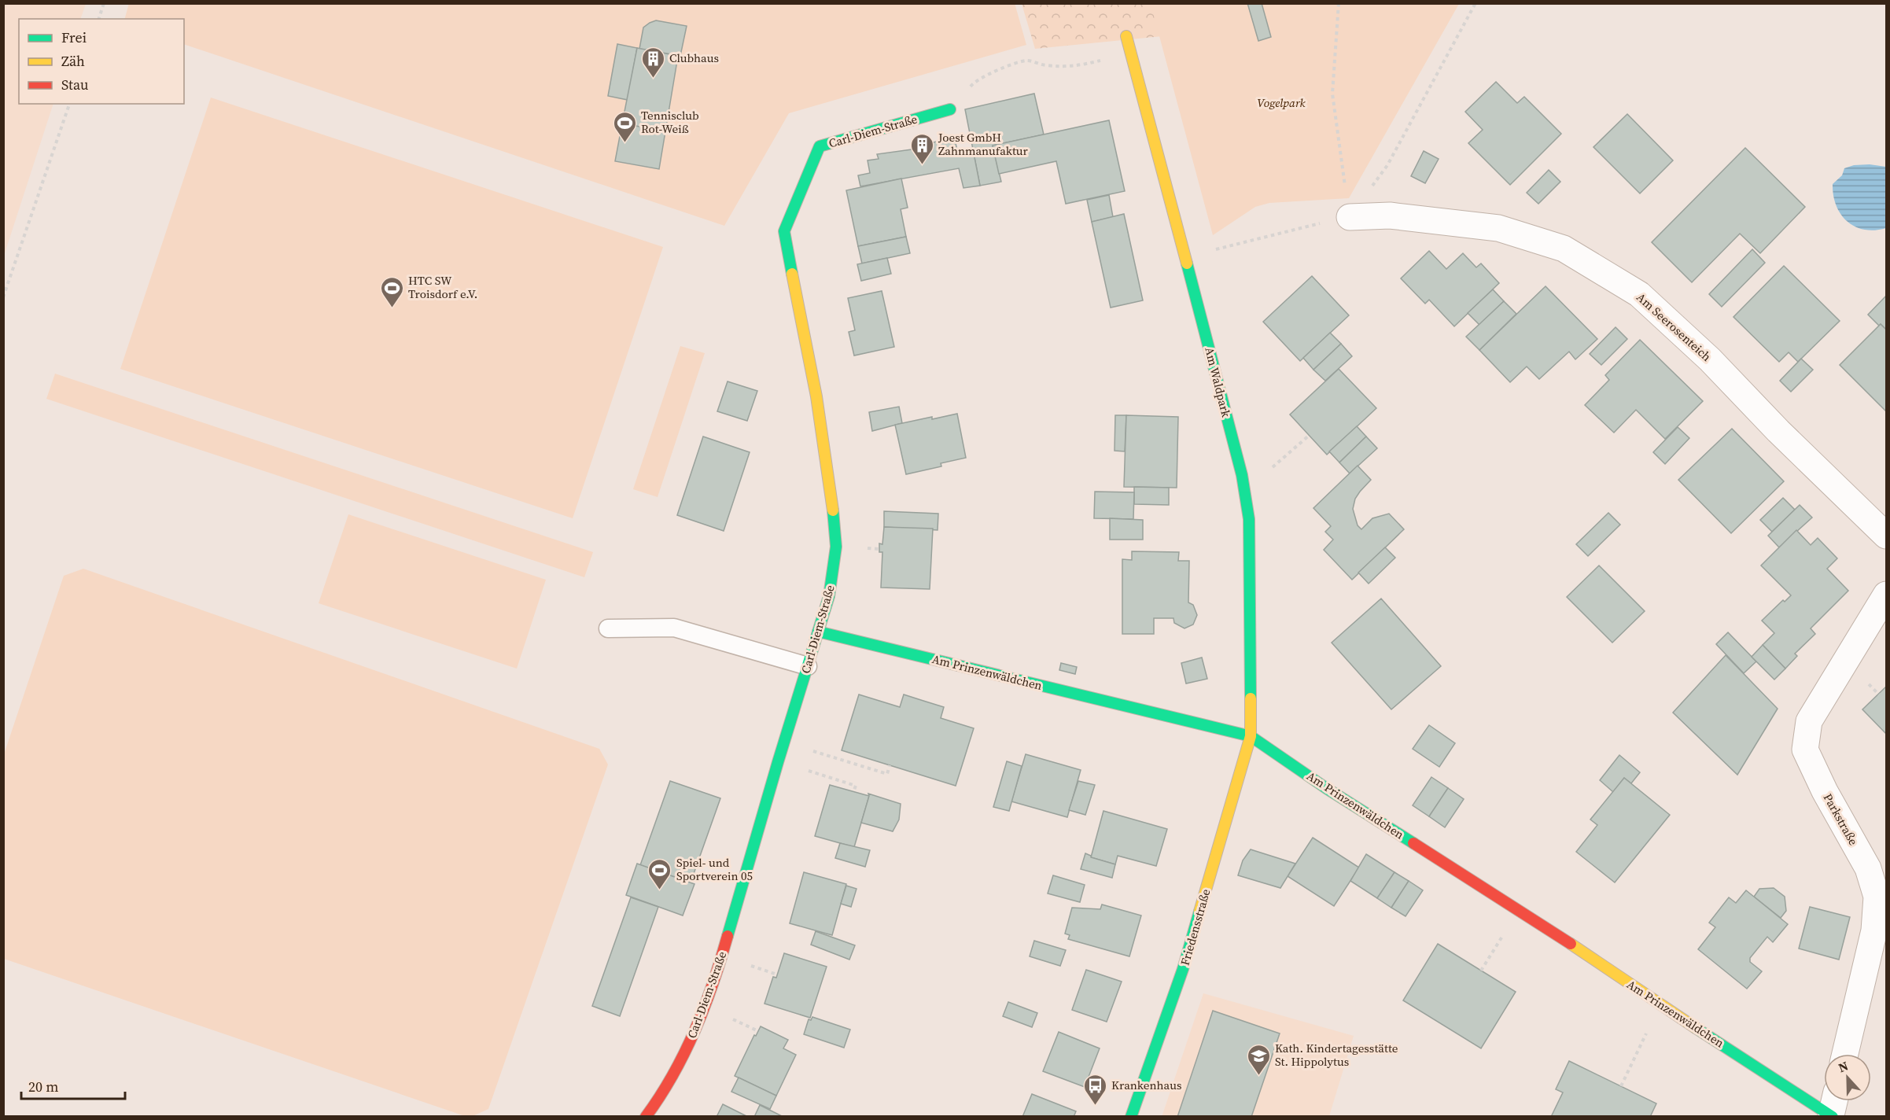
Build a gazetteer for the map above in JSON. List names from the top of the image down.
{
  "streets": {
    "street": [
      "Carl-Diem-Straße",
      "Am Seerosenteich",
      "Am Waldpark",
      "Am Prinzenwäldchen",
      "Parkstraße",
      "Friedensstraße"
    ]
  },
  "crossings": [
    ["Carl-Diem-Straße", "Am Prinzenwäldchen"],
    ["Am Waldpark", "Am Prinzenwäldchen"],
    ["Am Waldpark", "Friedensstraße"],
    ["Am Prinzenwäldchen", "Friedensstraße"]
  ],
  "parks": ["Vogelpark"],
  "places": {
    "building": ["Clubhaus", "Joest GmbH Zahnmanufaktur"],
    "sports": ["Tennisclub Rot-Weiß", "HTC SW Troisdorf e.V.", "Spiel- und Sportverein 05"],
    "school or university": ["Kath. Kindertagesstätte St. Hippolytus"],
    "bus stop": ["Krankenhaus"]
  },
  "legend": ["Frei", "Zäh", "Stau"],
  "scale_bar": "20 m",
  "north": "top"
}
